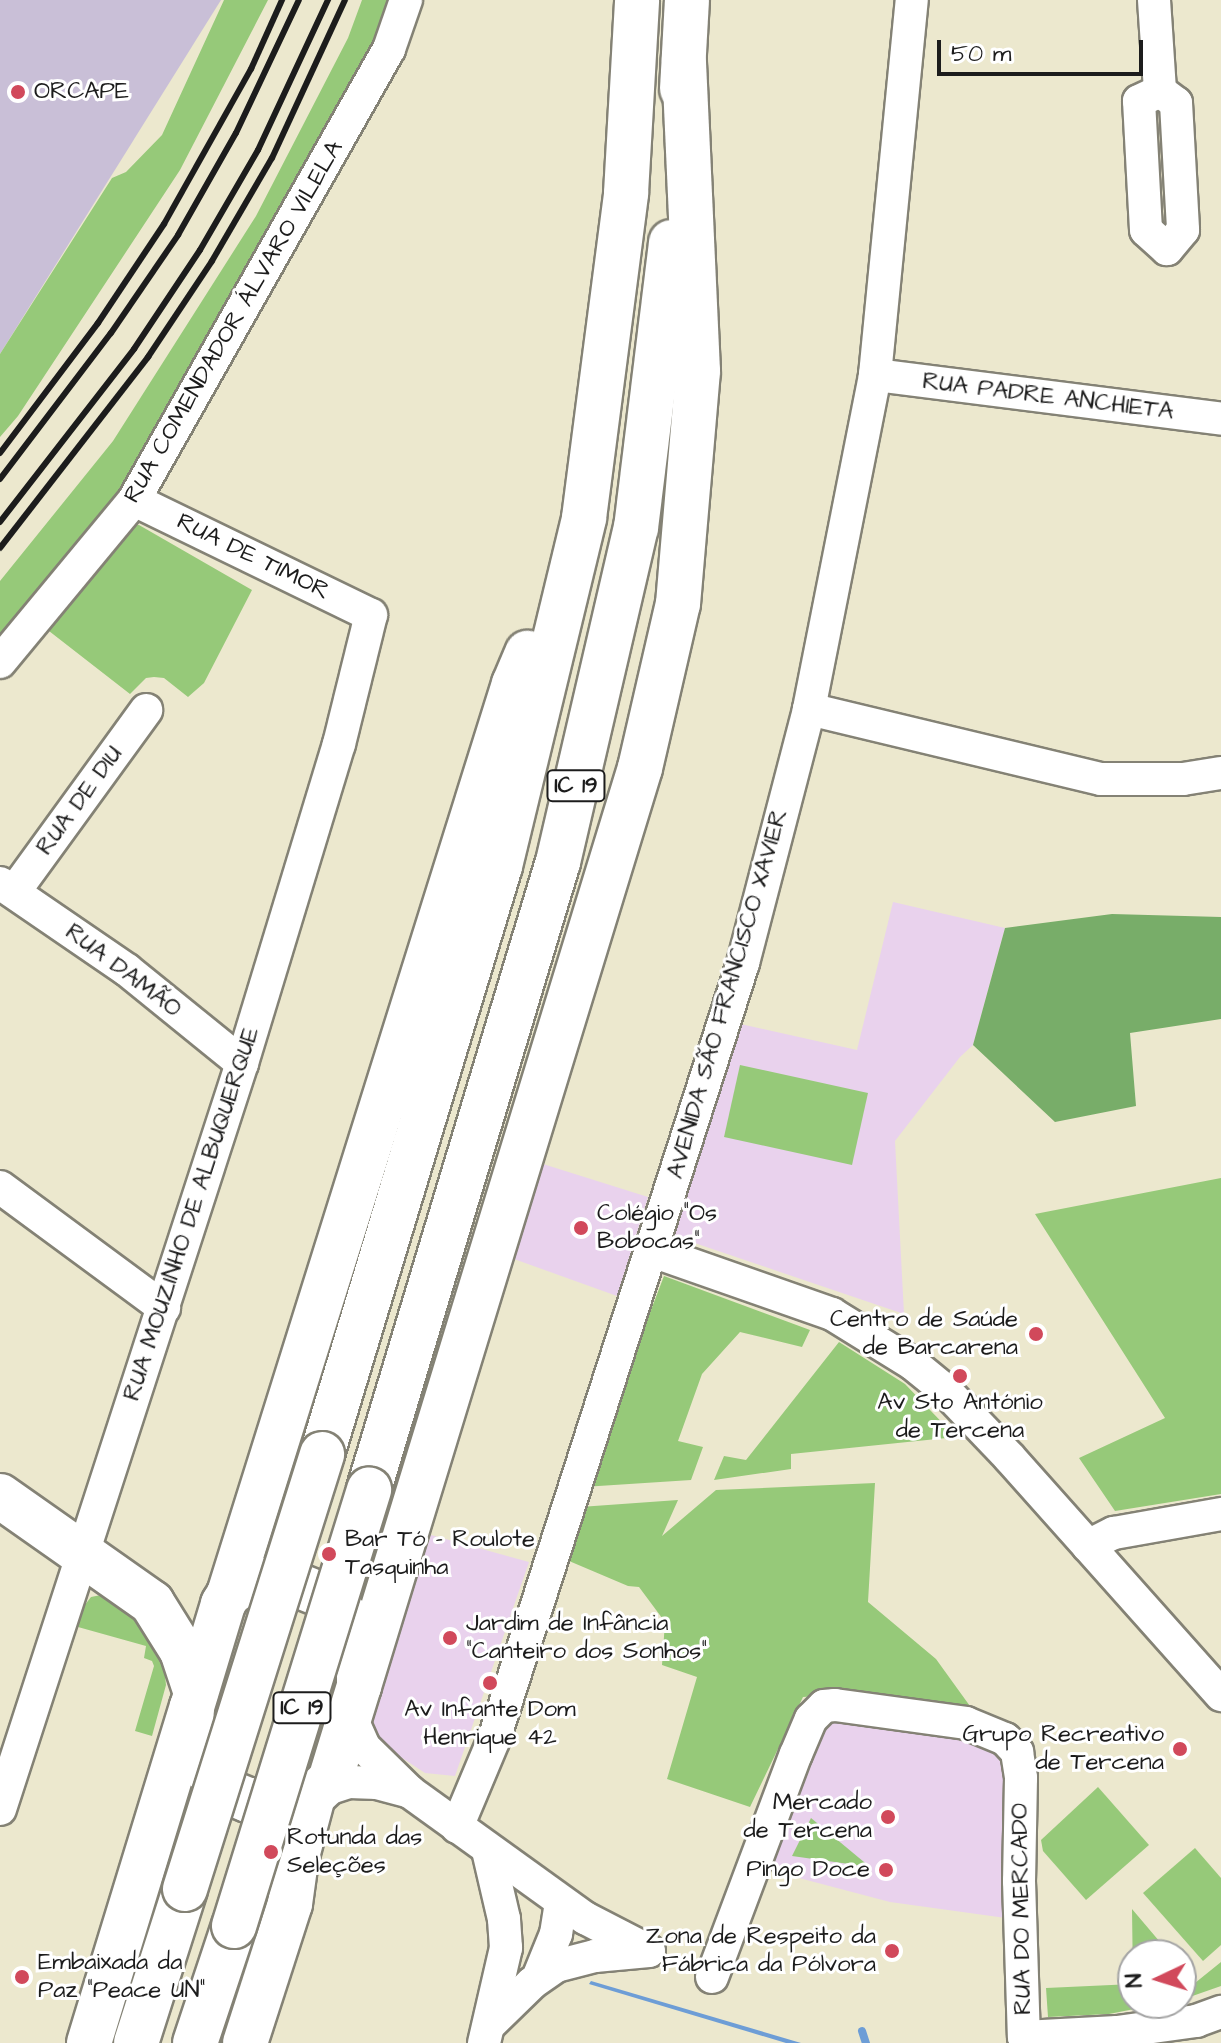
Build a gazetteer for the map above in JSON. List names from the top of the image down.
{
  "streets": {
    "main road": ["IC 19"],
    "street": [
      "RUA COMENDADOR ÁLVARO VILELA",
      "RUA PADRE ANCHIETA",
      "RUA DE TIMOR",
      "RUA DE DIU",
      "RUA DAMÃO",
      "AVENIDA SÃO FRANCISCO XAVIER",
      "RUA MOUZINHO DE ALBUQUERQUE",
      "RUA DO MERCADO"
    ]
  },
  "crossings": [
    ["RUA COMENDADOR ÁLVARO VILELA", "RUA DE TIMOR"],
    ["RUA PADRE ANCHIETA", "AVENIDA SÃO FRANCISCO XAVIER"],
    ["RUA DE TIMOR", "RUA MOUZINHO DE ALBUQUERQUE"],
    ["RUA DE DIU", "RUA DAMÃO"],
    ["RUA DAMÃO", "RUA MOUZINHO DE ALBUQUERQUE"]
  ],
  "places": [
    "ORCAPE",
    "Colégio \"Os Bobocas\"",
    "Centro de Saúde de Barcarena",
    "Av Sto António de Tercena",
    "Bar Tó - Roulote Tasquinha",
    "Jardim de Infância \"Canteiro dos Sonhos\"",
    "Av Infante Dom Henrique 42",
    "Grupo Recreativo de Tercena",
    "Mercado de Tercena",
    "Rotunda das Seleções",
    "Pingo Doce",
    "Zona de Respeito da Fábrica da Pólvora",
    "Embaixada da Paz \"Peace UN\""
  ],
  "scale_bar": "50 m",
  "north": "left"
}
